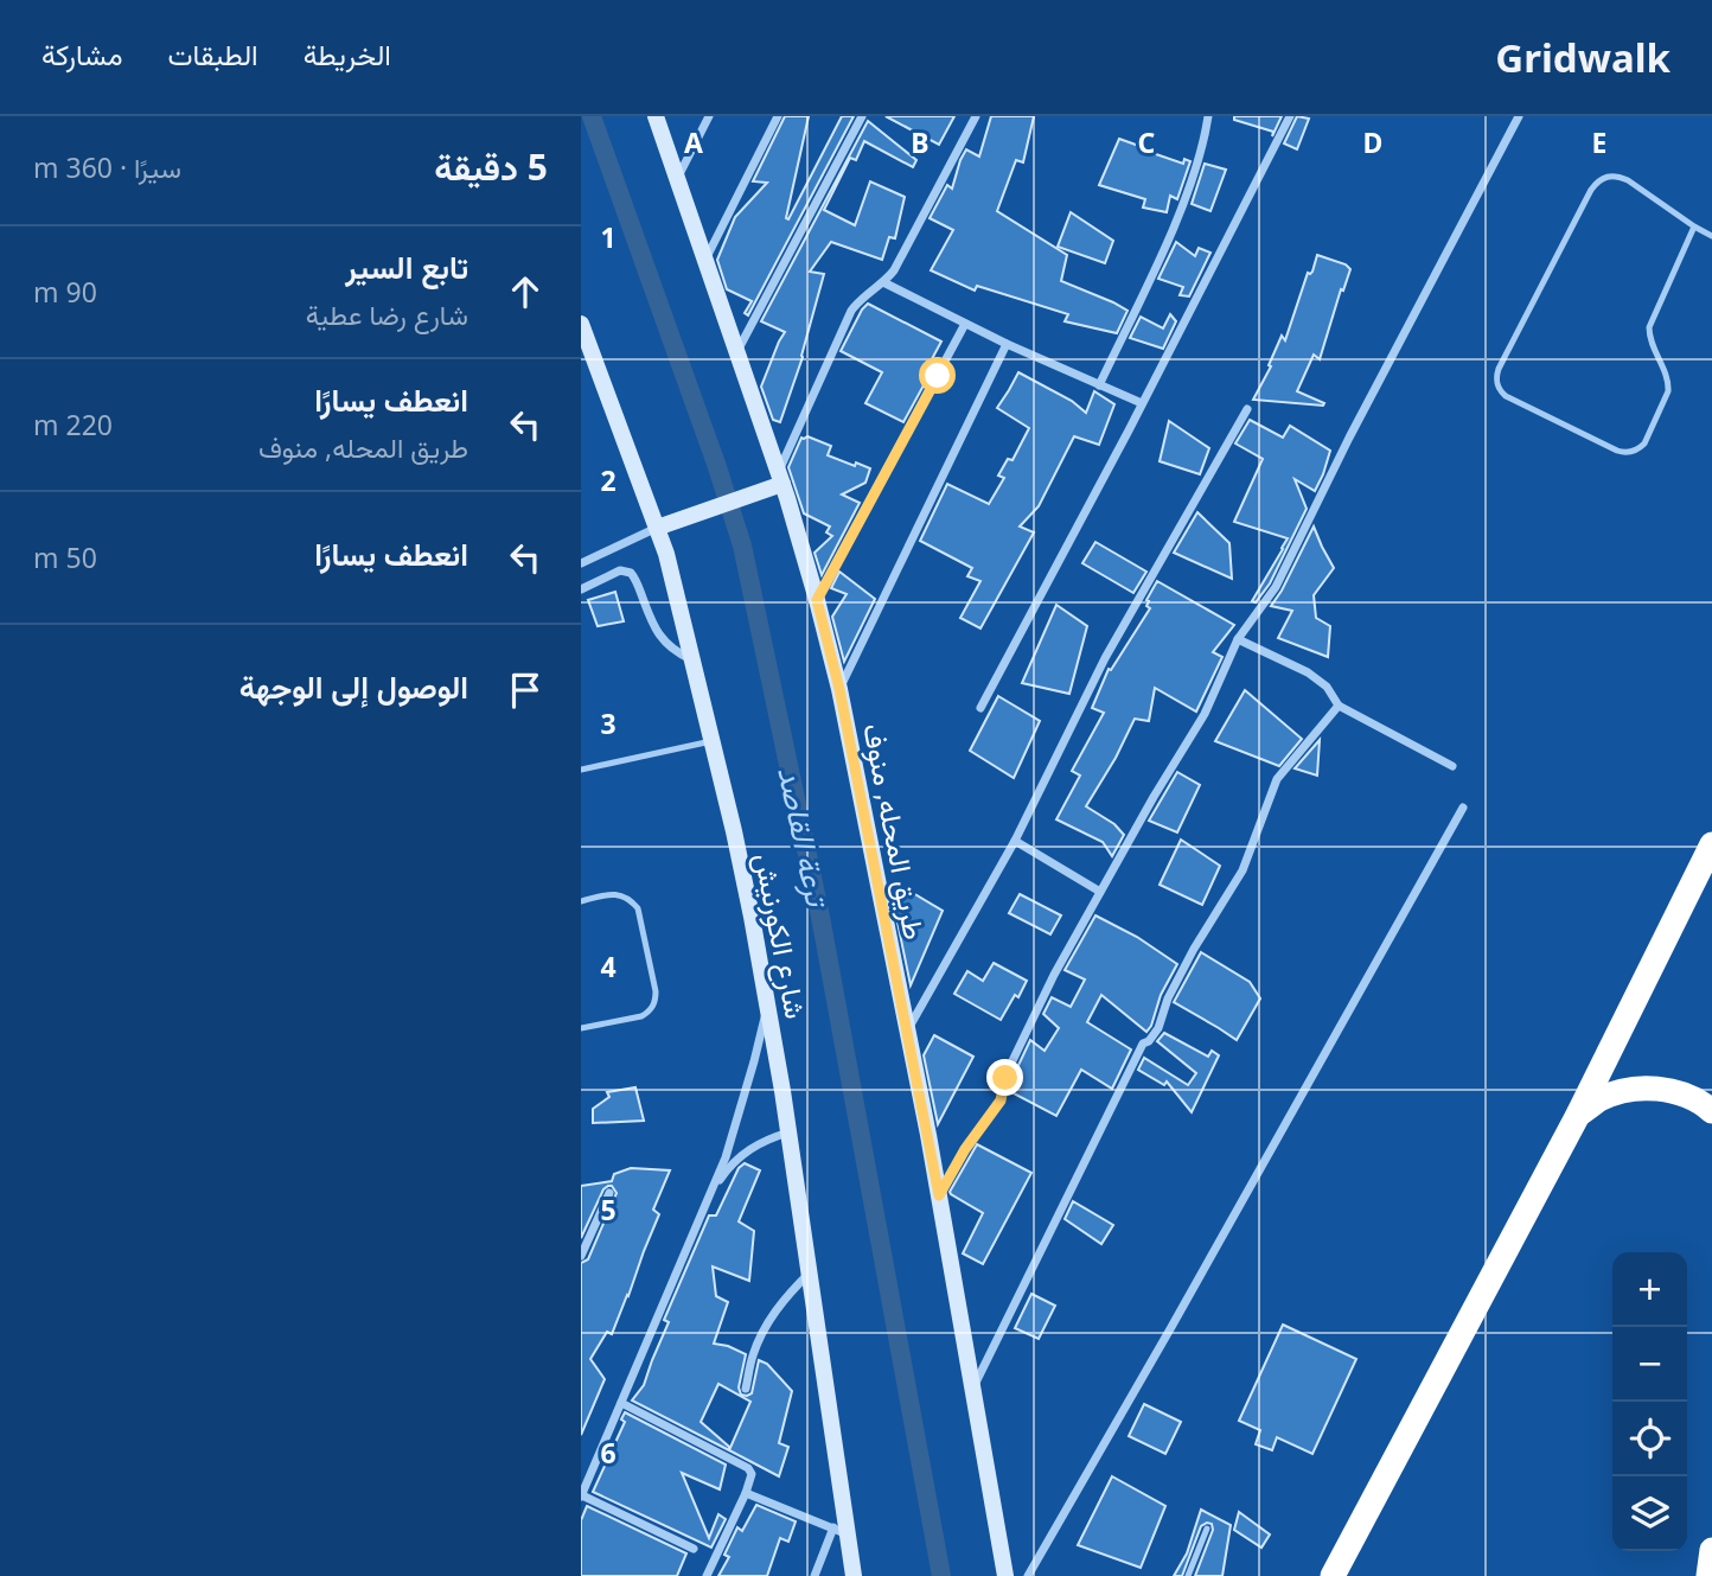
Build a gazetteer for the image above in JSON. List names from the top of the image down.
{
  "streets": {
    "main road": ["طريق المحله, منوف", "شارع الكورنيش"]
  },
  "water": ["ترعة القاصد"],
  "page": {
    "header": "Gridwalk",
    "nav": ["الخريطة", "الطبقات", "مشاركة"],
    "heading": ["5 دقيقة", "سيرًا · 360 m"],
    "list": [
      ["تابع السير", "شارع رضا عطية", "90 m"],
      ["انعطف يسارًا", "طريق المحله, منوف", "220 m"],
      ["انعطف يسارًا", "50 m"],
      "الوصول إلى الوجهة"
    ],
    "map_buttons": ["+", "−"]
  },
  "grid": {
    "columns": [
      "A",
      "B",
      "C",
      "D",
      "E"
    ],
    "rows": [
      "1",
      "2",
      "3",
      "4",
      "5",
      "6"
    ]
  }
}
